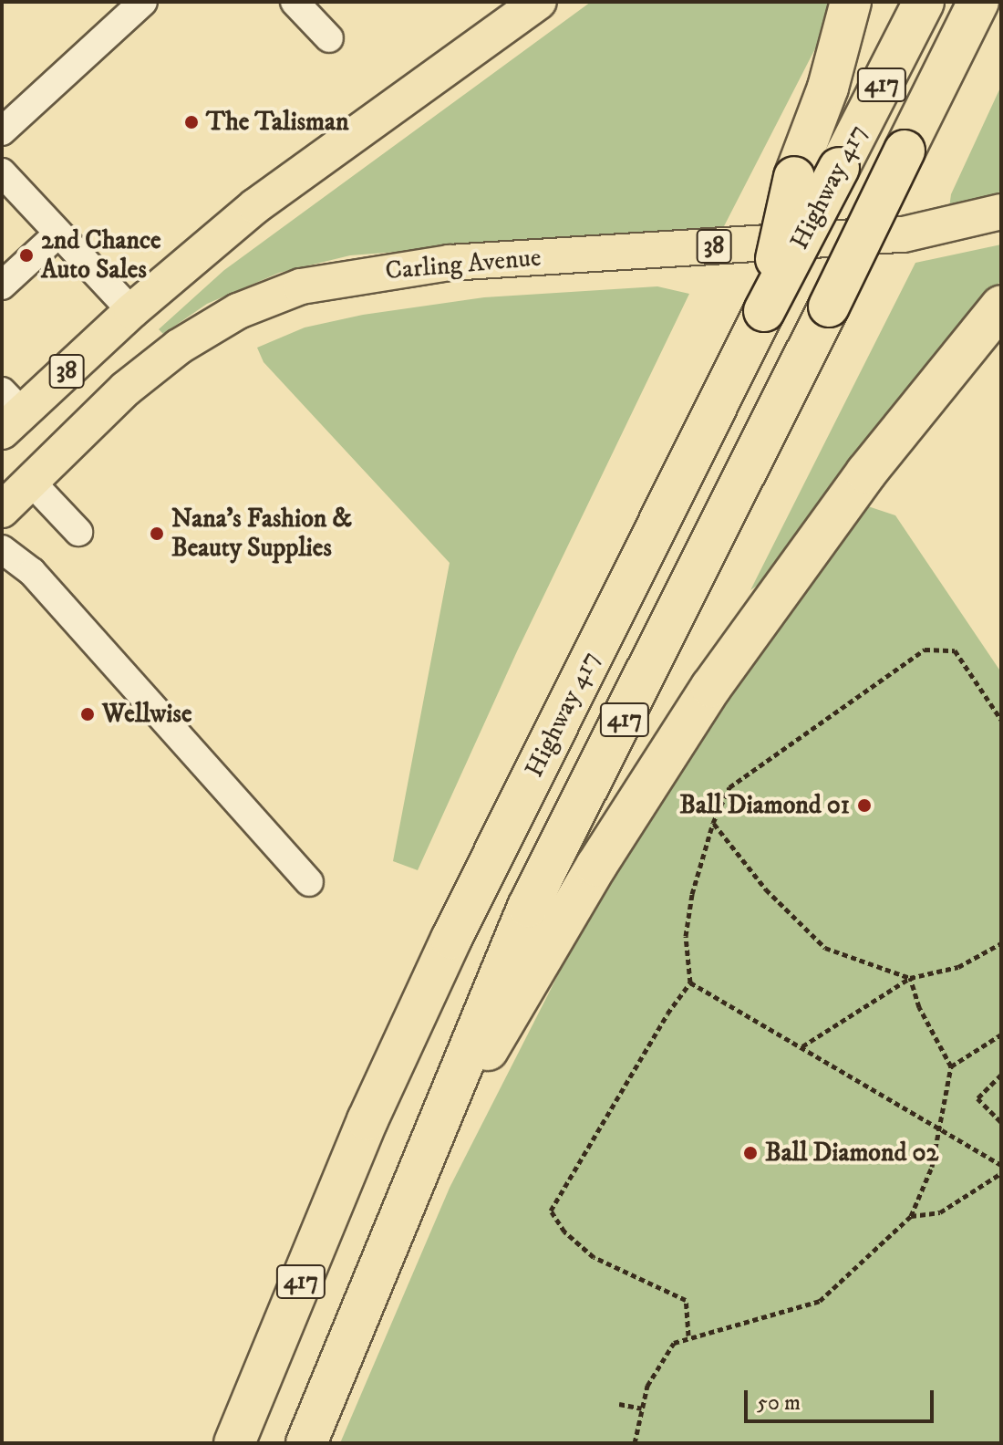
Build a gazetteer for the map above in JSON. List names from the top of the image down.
{
  "streets": {
    "highway": ["417", "Highway 417"],
    "main road": ["38", "Carling Avenue"]
  },
  "places": [
    "The Talisman",
    "2nd Chance Auto Sales",
    "Nana's Fashion & Beauty Supplies",
    "Wellwise",
    "Ball Diamond 01",
    "Ball Diamond 02"
  ],
  "scale_bar": "50 m"
}
